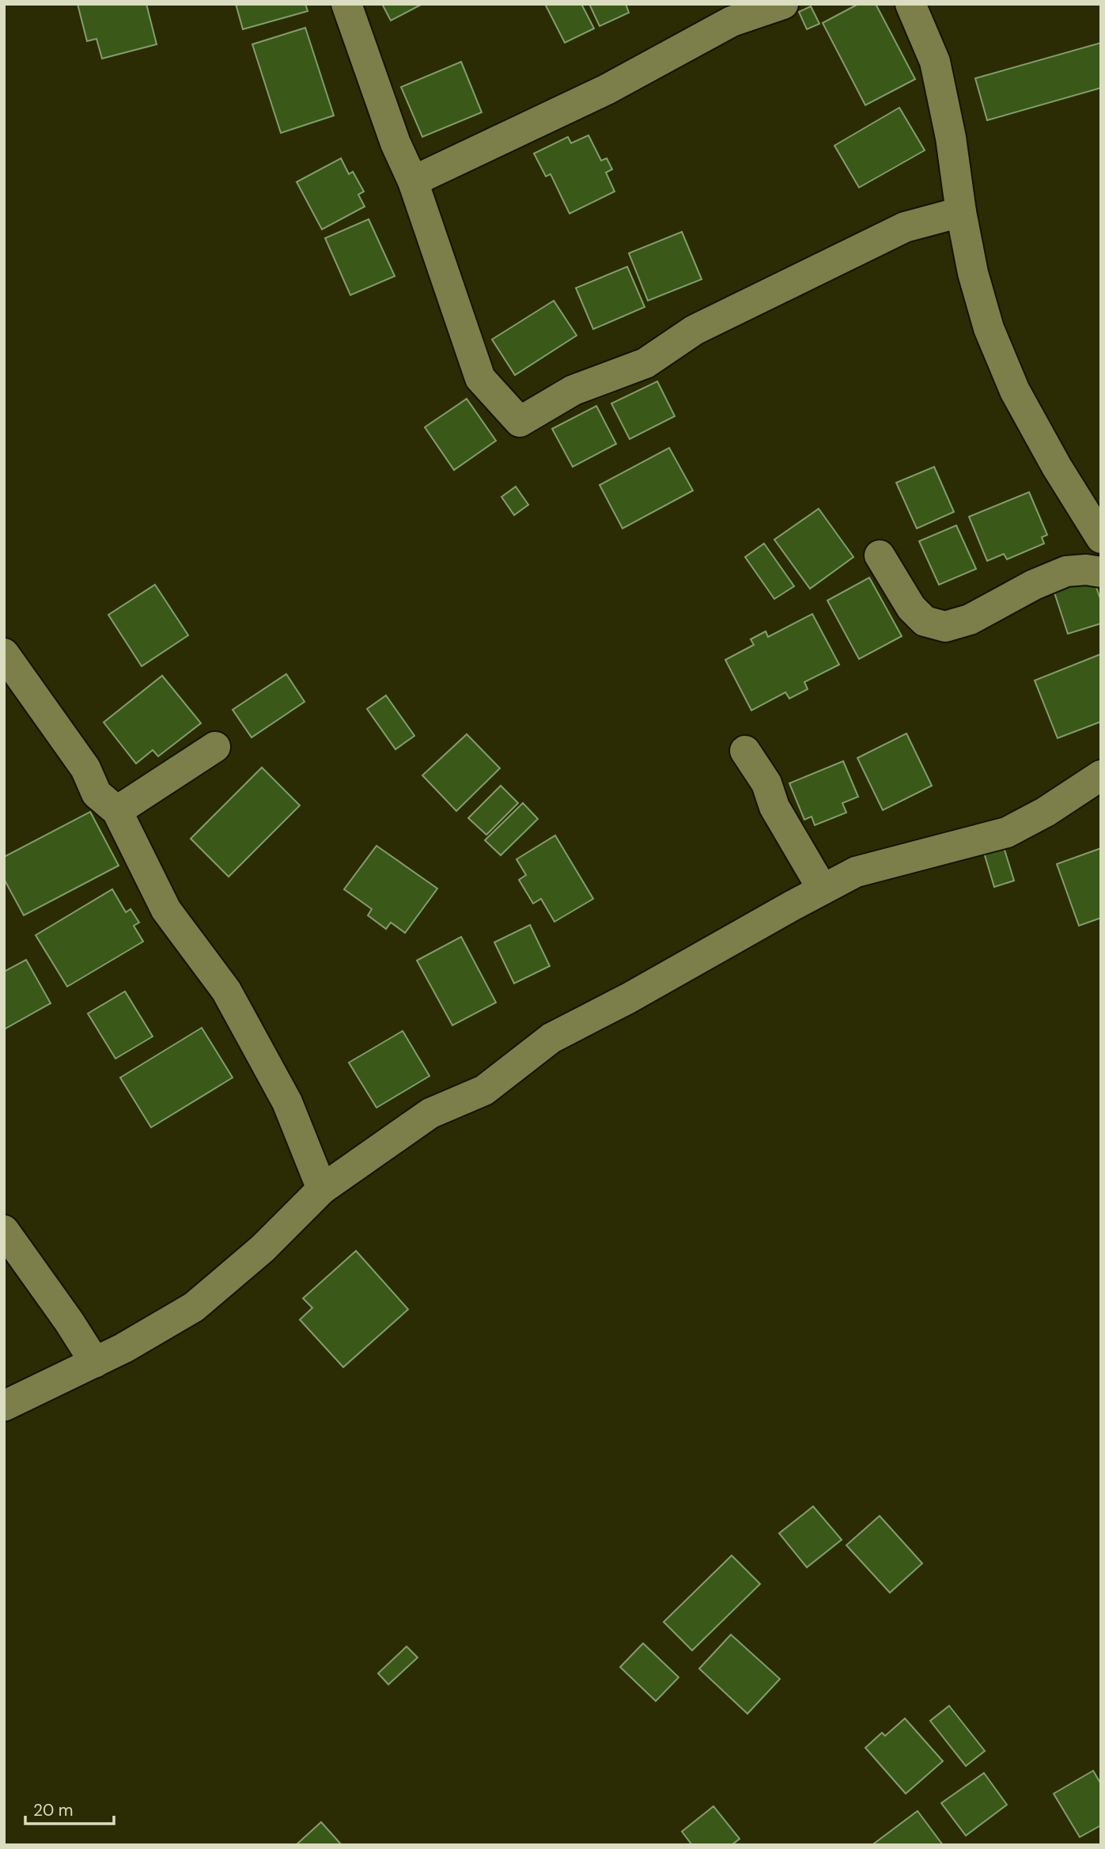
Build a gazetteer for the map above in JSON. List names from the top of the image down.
{
  "scale_bar": "20 m"
}
